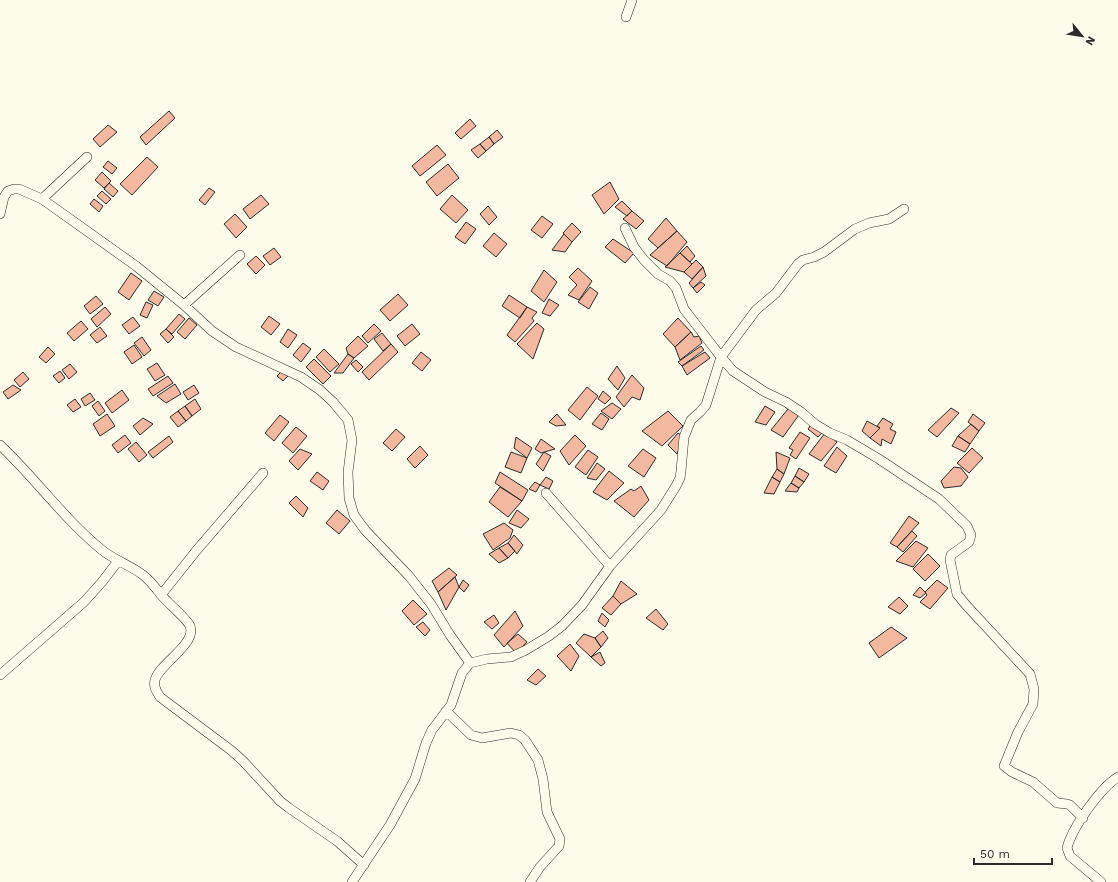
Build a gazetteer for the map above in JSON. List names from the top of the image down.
{
  "scale_bar": "50 m",
  "north": "bottom right"
}
